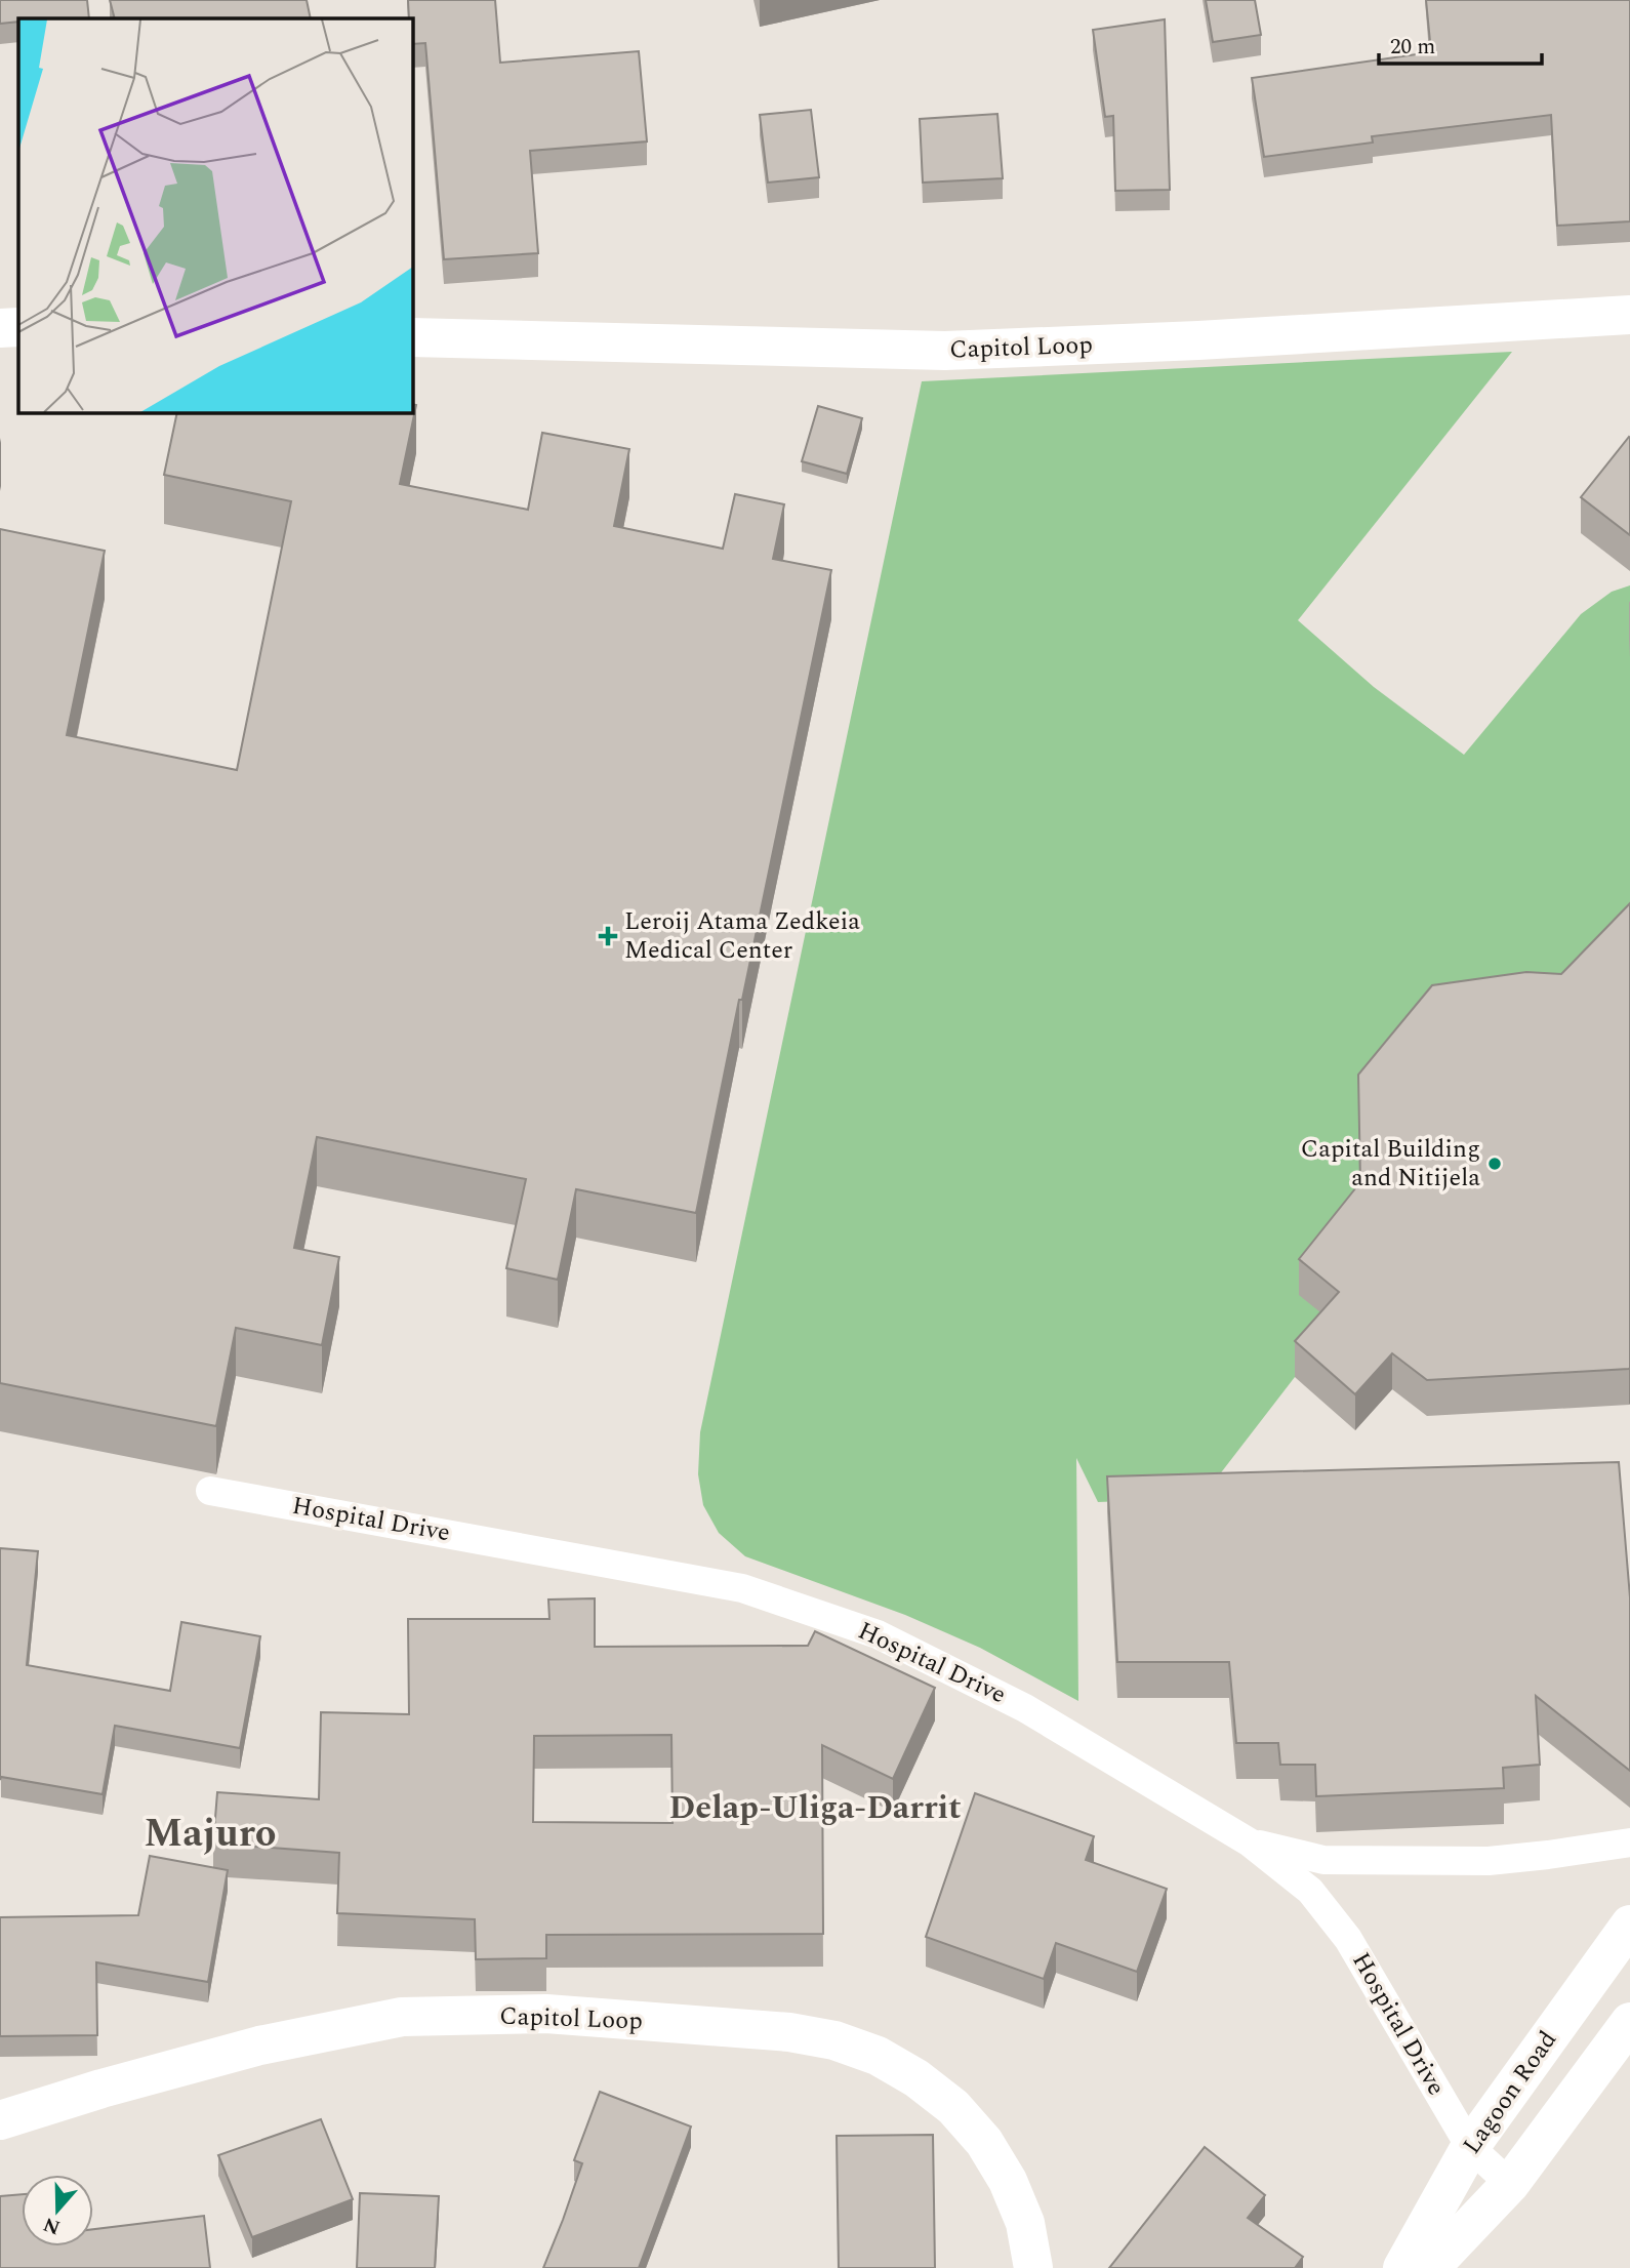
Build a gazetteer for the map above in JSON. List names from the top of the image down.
{
  "streets": {
    "street": ["Capitol Loop", "Lagoon Road"],
    "lane": ["Hospital Drive"]
  },
  "crossings": [
    ["Hospital Drive", "Lagoon Road"]
  ],
  "districts": ["Delap-Uliga-Darrit", "Majuro"],
  "places": {
    "health": ["Leroij Atama Zedkeia Medical Center"],
    "other": ["Capital Building and Nitijela"]
  },
  "scale_bar": "20 m",
  "north": "bottom"
}
